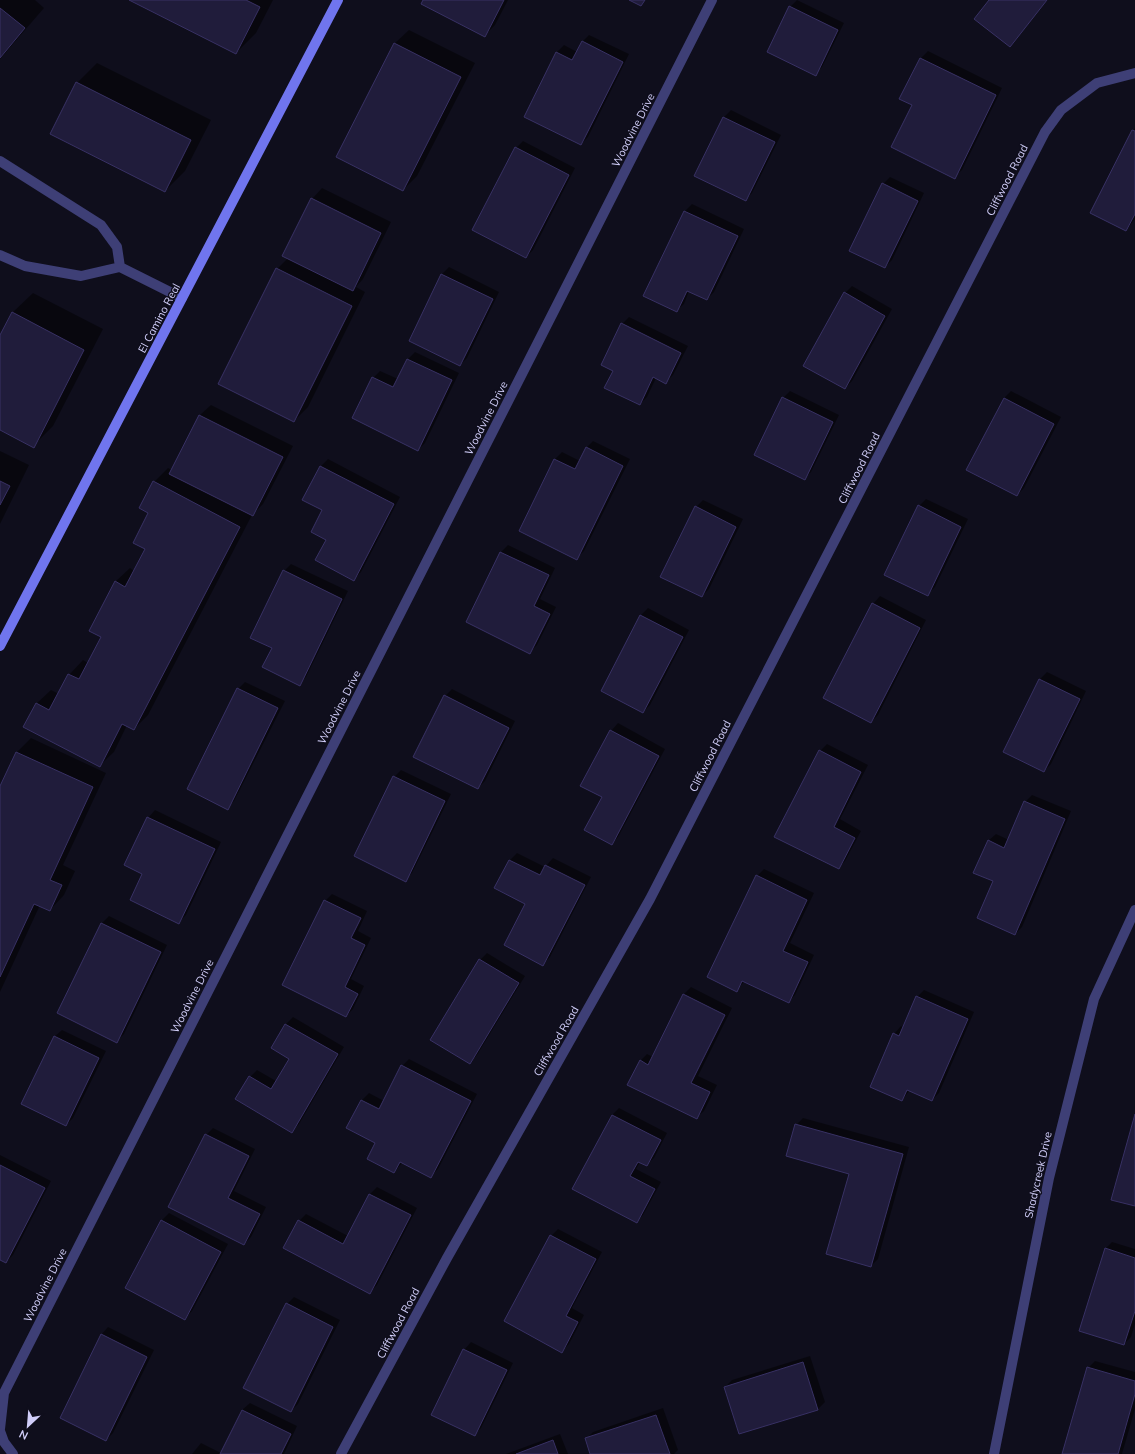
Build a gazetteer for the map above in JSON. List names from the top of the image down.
{
  "streets": {
    "street": [
      "Woodvine Drive",
      "Cliffwood Road",
      "El Camino Real",
      "Shadycreek Drive"
    ]
  },
  "north": "bottom left"
}
